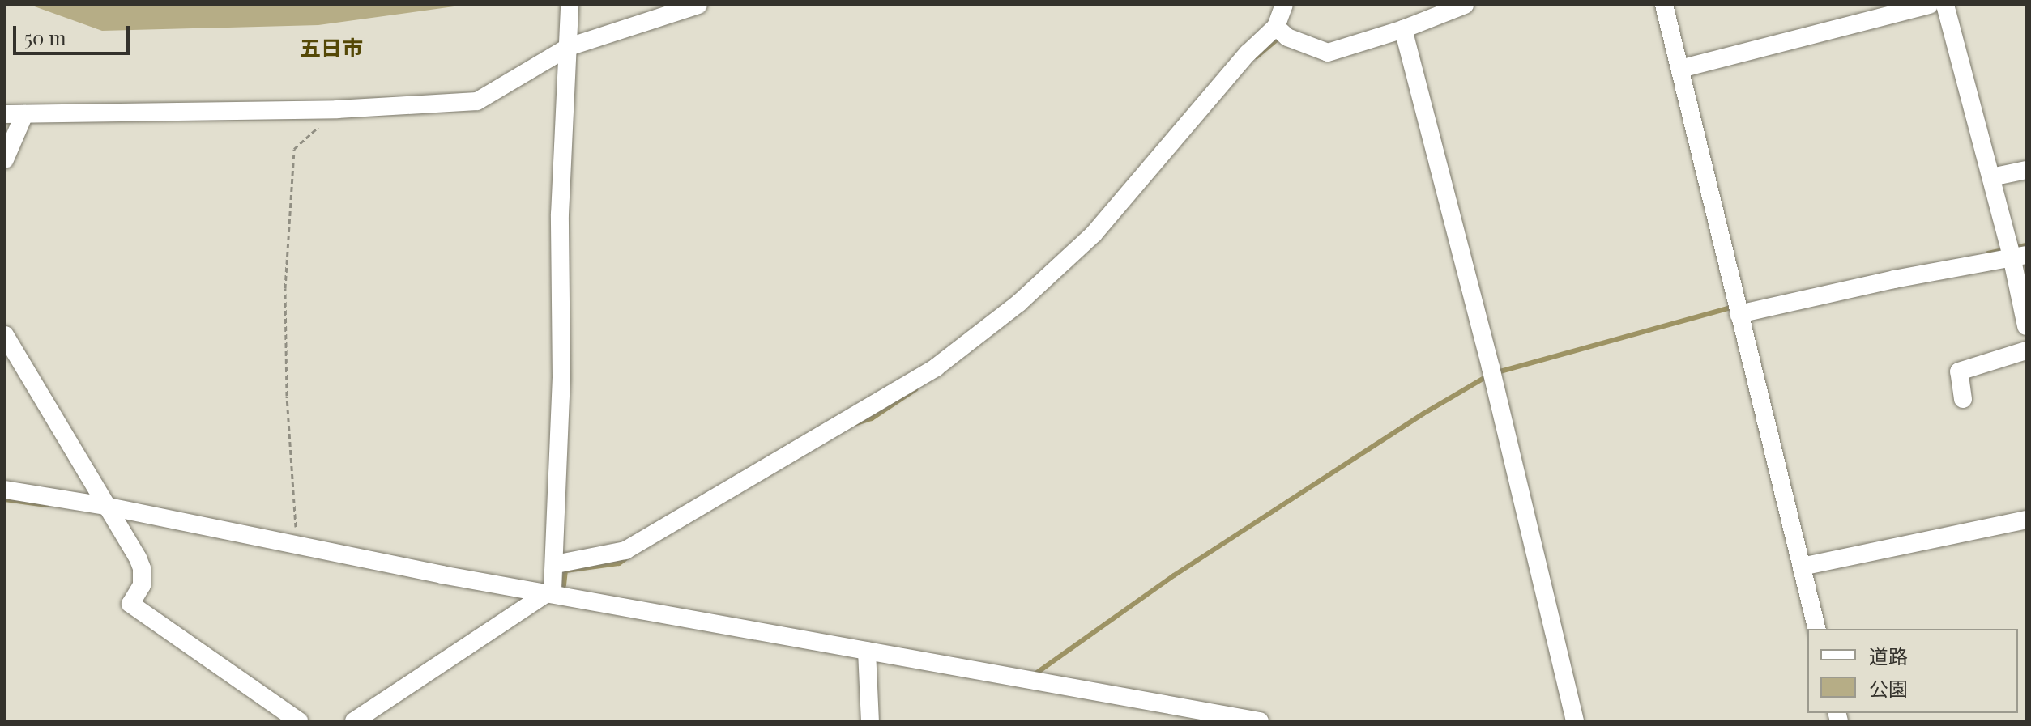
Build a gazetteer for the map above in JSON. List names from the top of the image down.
{
  "districts": ["五日市"],
  "legend": ["道路", "公園"],
  "scale_bar": "50 m"
}
